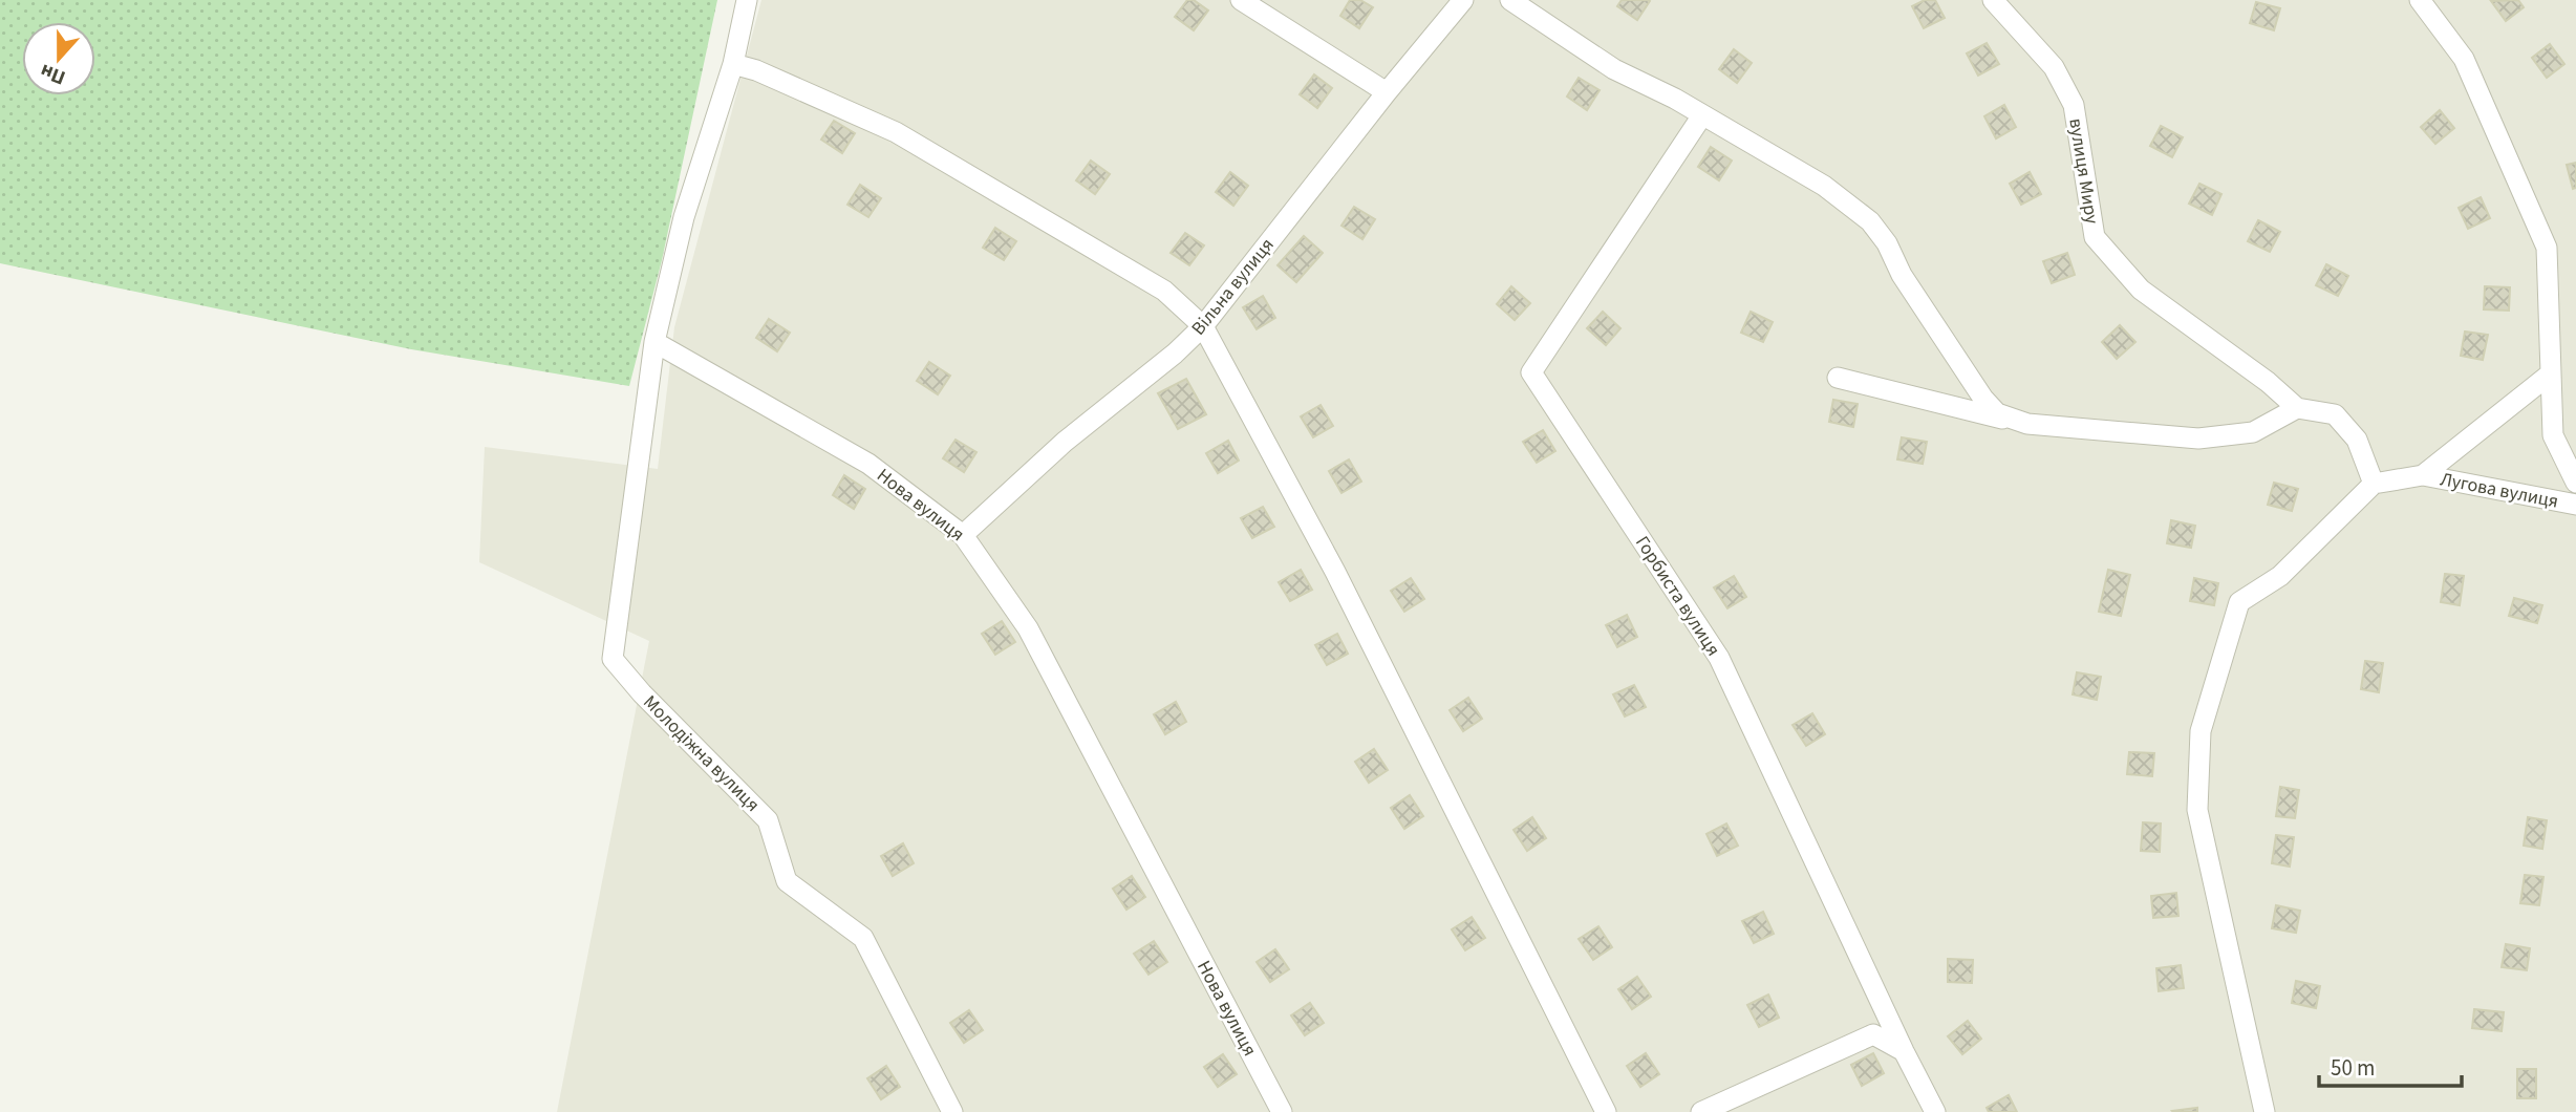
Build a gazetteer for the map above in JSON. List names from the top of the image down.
{
  "streets": {
    "street": [
      "вулиця Миру",
      "Вільна вулиця",
      "Лугова вулиця",
      "Нова вулиця",
      "Горбиста вулиця",
      "Молодіжна вулиця"
    ]
  },
  "crossings": [
    ["Вільна вулиця", "Нова вулиця"],
    ["Нова вулиця", "Молодіжна вулиця"]
  ],
  "scale_bar": "50 m",
  "north": "bottom"
}
